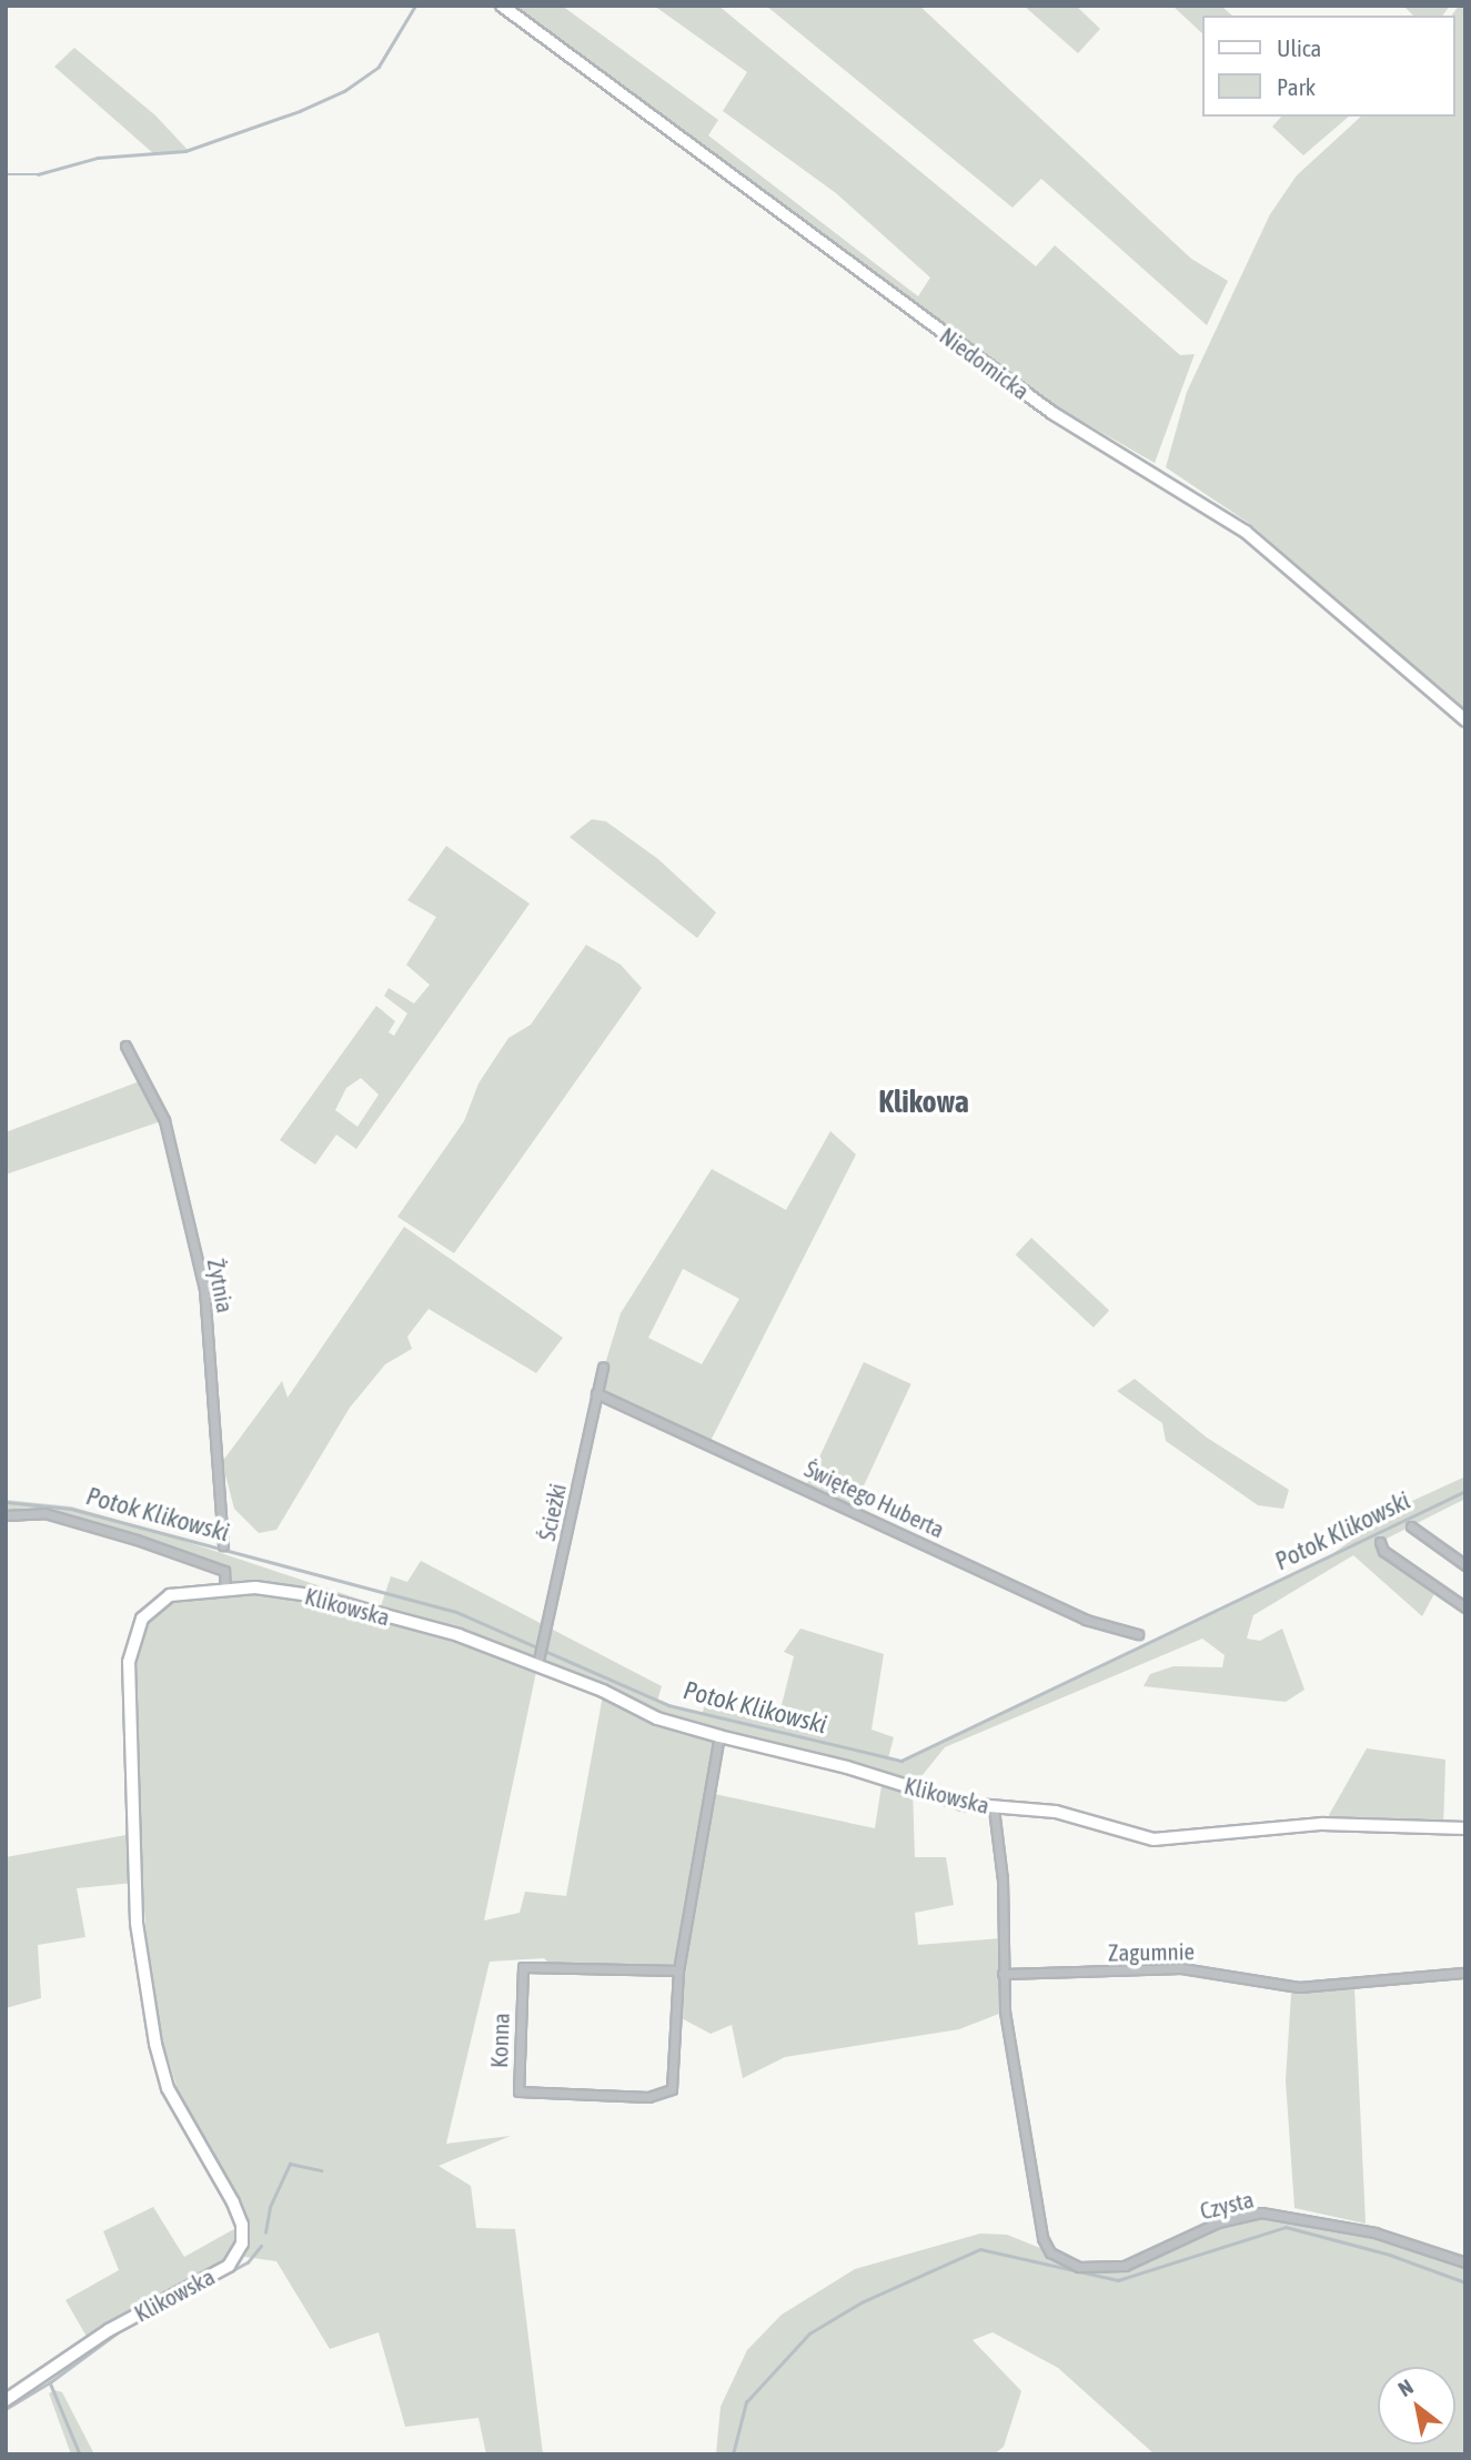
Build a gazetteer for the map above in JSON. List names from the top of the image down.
{
  "streets": {
    "street": [
      "Niedomicka",
      "Żytnia",
      "Świętego Huberta",
      "Ścieżki",
      "Klikowska",
      "Zagumnie",
      "Konna",
      "Czysta"
    ]
  },
  "crossings": [
    ["Świętego Huberta", "Ścieżki"],
    ["Ścieżki", "Klikowska"],
    ["Klikowska", "Konna"],
    ["Zagumnie", "Czysta"]
  ],
  "districts": ["Klikowa"],
  "water": ["Potok Klikowski"],
  "legend": ["Ulica", "Park"],
  "north": "top left"
}
